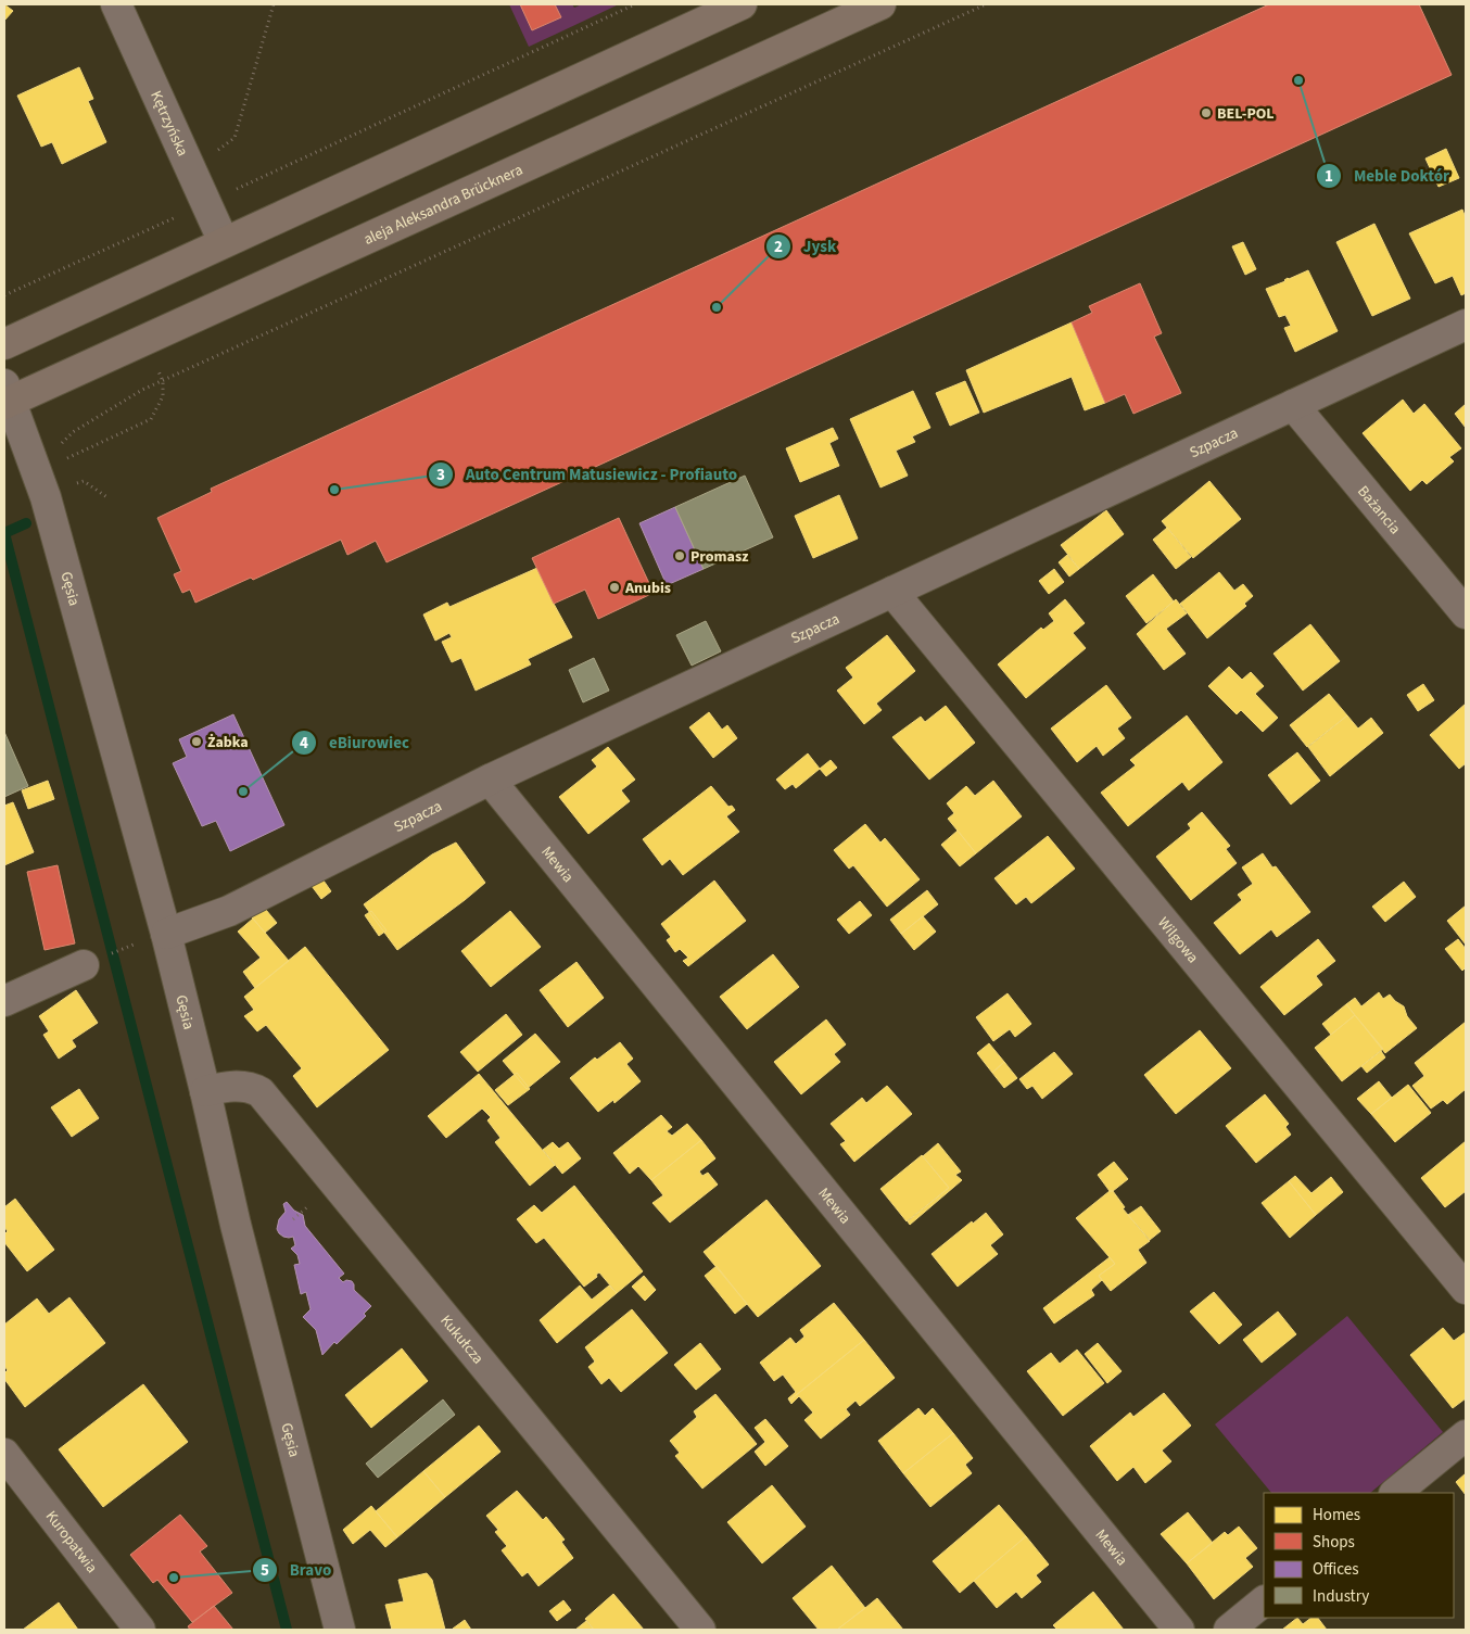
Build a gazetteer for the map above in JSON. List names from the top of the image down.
{
  "streets": {
    "main road": ["aleja Aleksandra Brücknera"],
    "street": [
      "Kętrzyńska",
      "Szpacza",
      "Bażancia",
      "Gęsia",
      "Mewia",
      "Wilgowa",
      "Kukułcza",
      "Kuropatwia"
    ]
  },
  "crossings": [
    ["aleja Aleksandra Brücknera", "Gęsia"],
    ["Szpacza", "Bażancia"],
    ["Szpacza", "Gęsia"],
    ["Szpacza", "Mewia"],
    ["Szpacza", "Wilgowa"],
    ["Gęsia", "Kukułcza"]
  ],
  "places": [
    "Meble Doktór",
    "BEL-POL",
    "Jysk",
    "Auto Centrum Matusiewicz - Profiauto",
    "Promasz",
    "Anubis",
    "Żabka",
    "eBiurowiec",
    "Bravo"
  ],
  "legend": [
    "Homes",
    "Shops",
    "Offices",
    "Industry"
  ]
}
